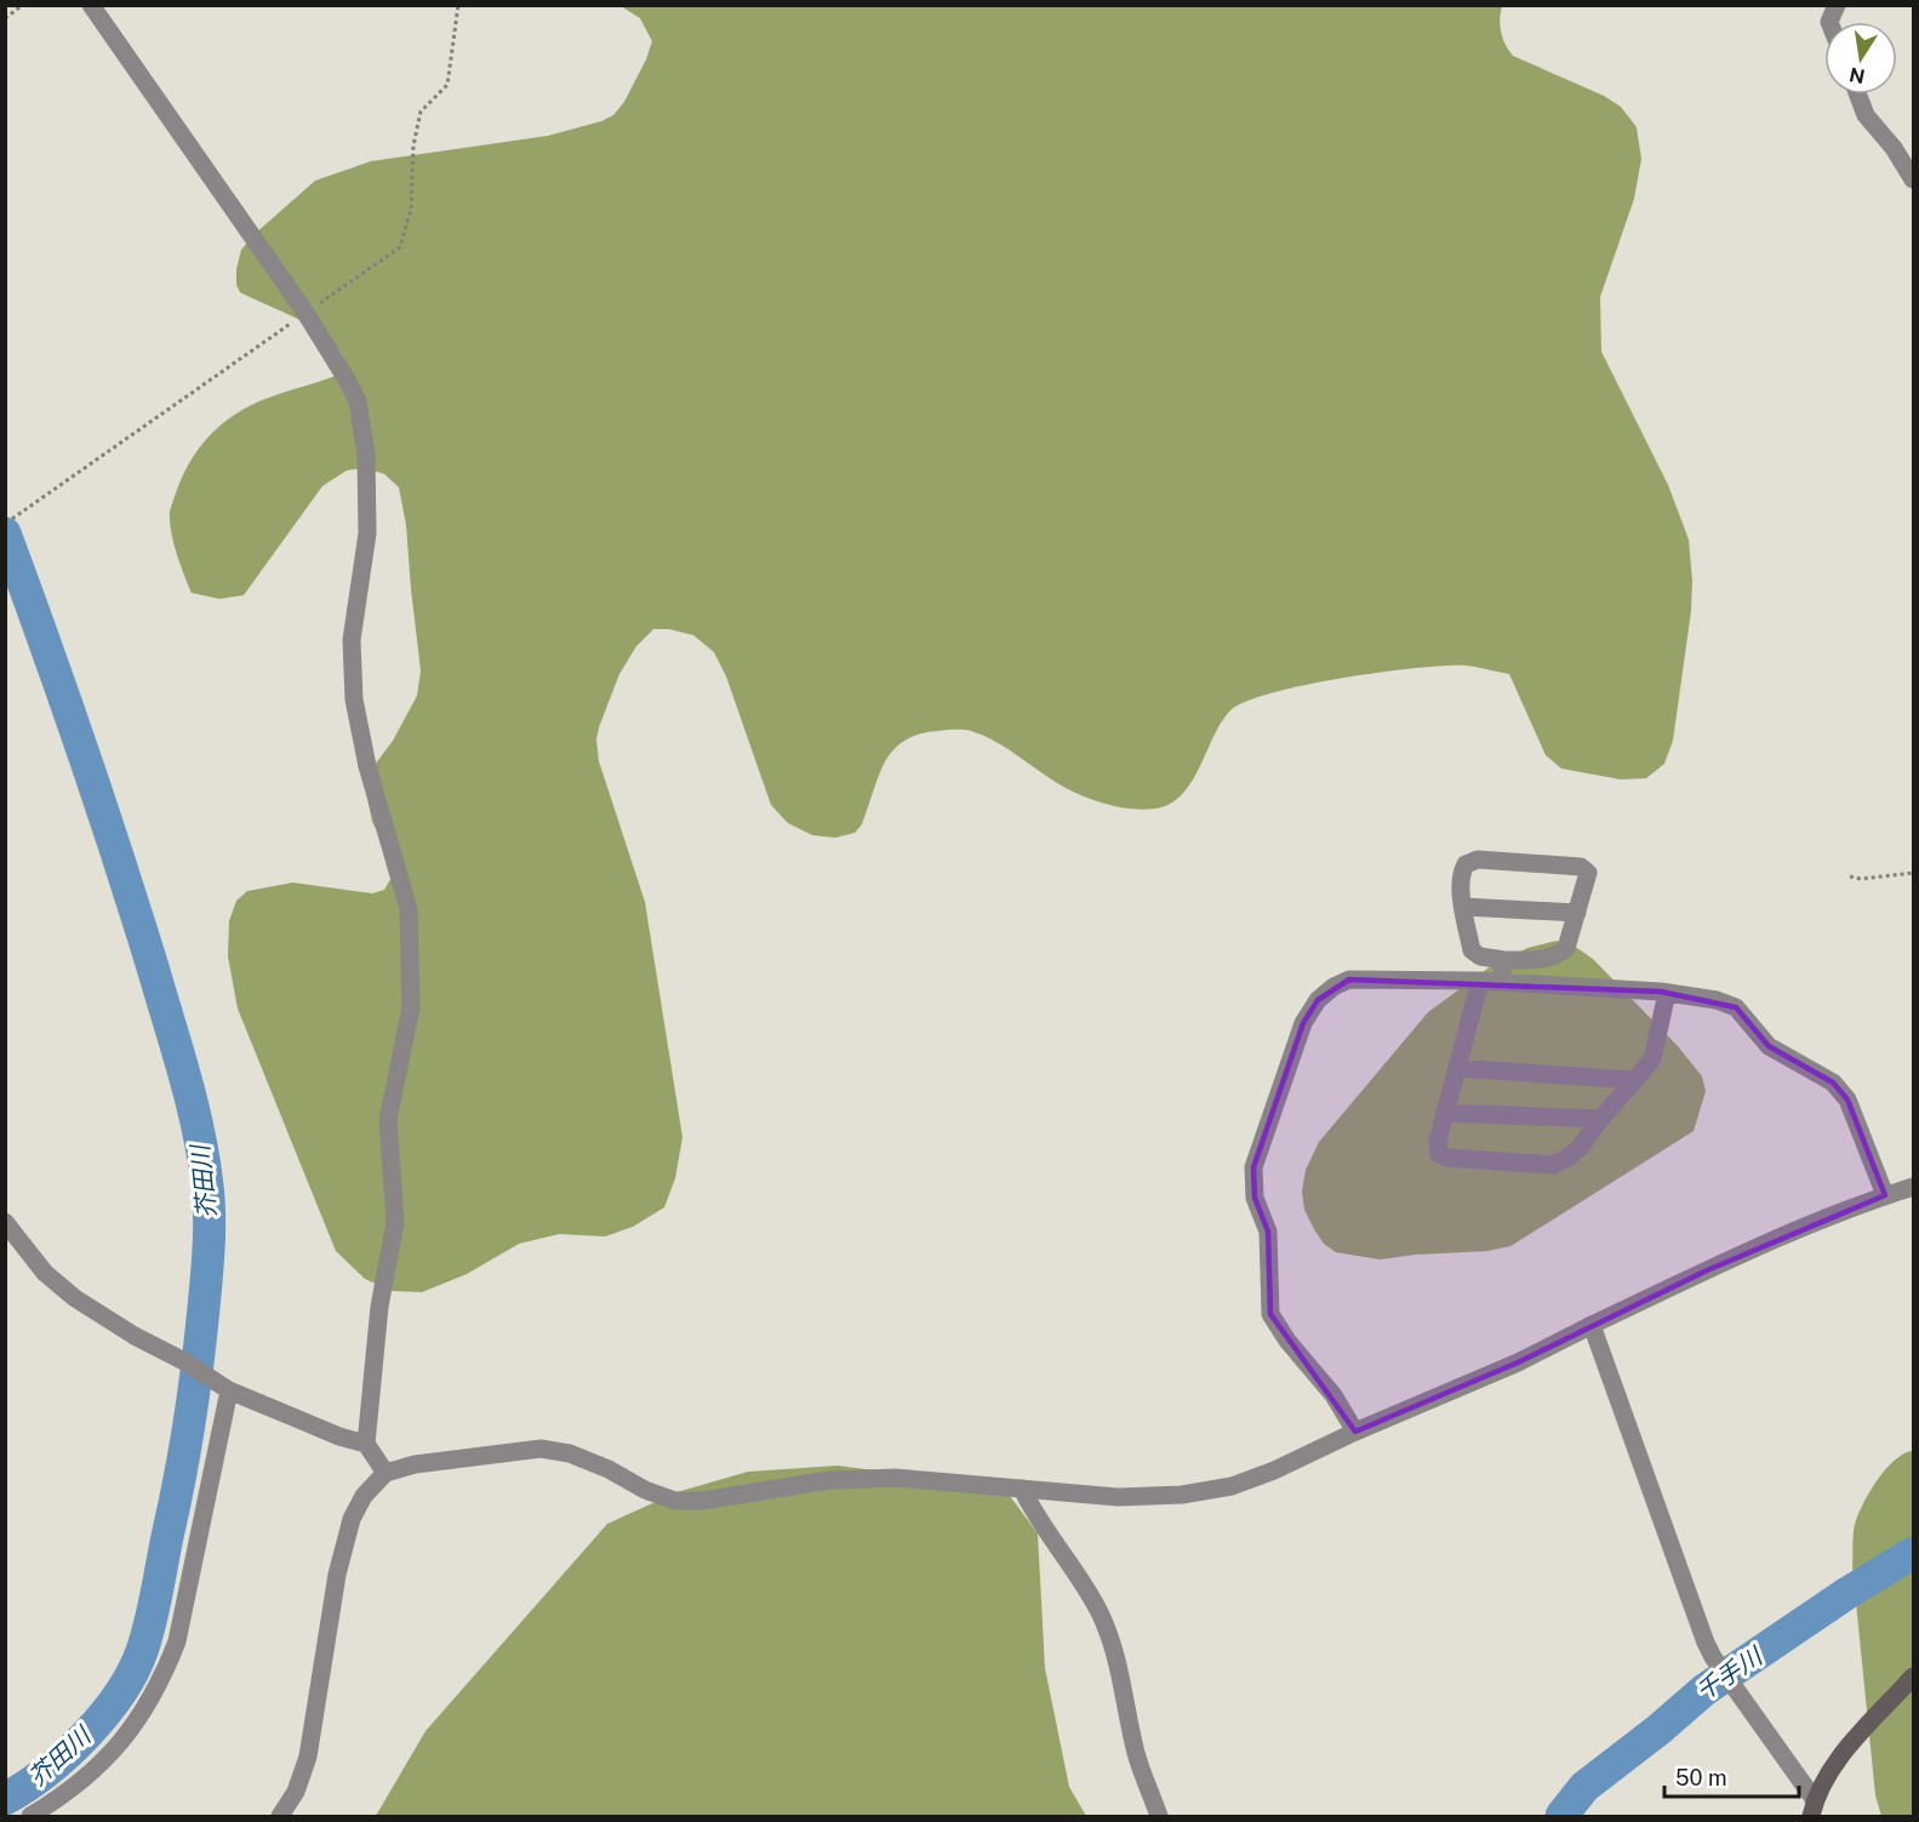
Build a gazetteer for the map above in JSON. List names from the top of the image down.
{
  "water": ["芥田川", "千手川"],
  "scale_bar": "50 m",
  "north": "bottom"
}
